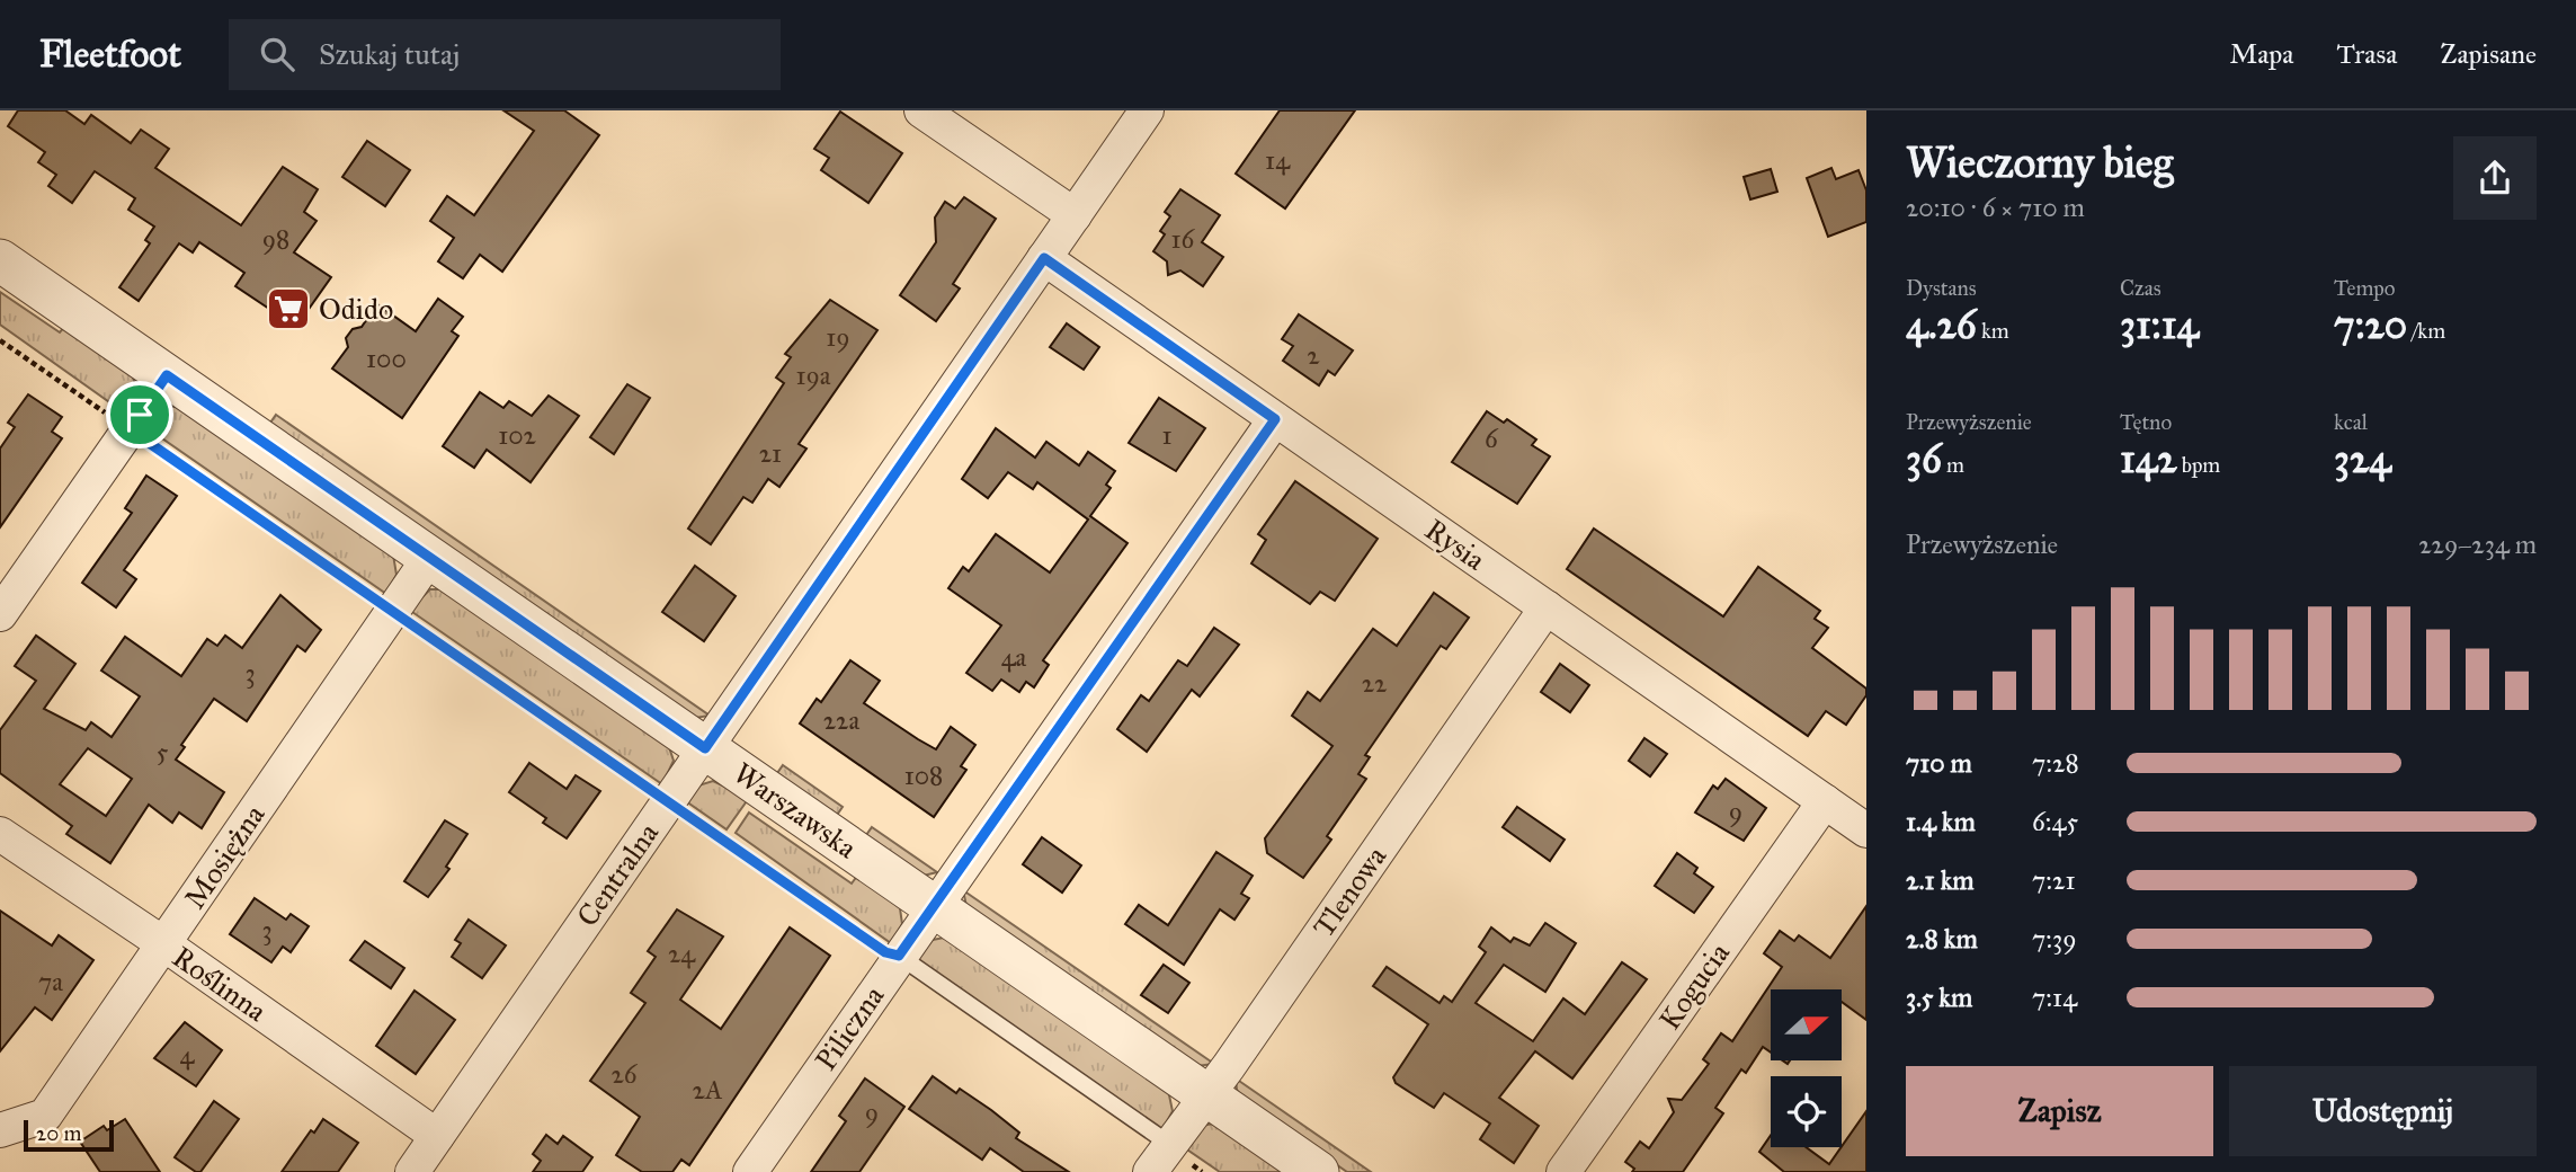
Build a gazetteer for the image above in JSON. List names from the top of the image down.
{
  "streets": {
    "street": [
      "Rysia",
      "Warszawska",
      "Mosiężna",
      "Centralna",
      "Tlenowa",
      "Roślinna",
      "Kogucia",
      "Piliczna"
    ]
  },
  "crossings": [
    ["Rysia", "Centralna"],
    ["Rysia", "Tlenowa"],
    ["Rysia", "Kogucia"],
    ["Rysia", "Piliczna"],
    ["Warszawska", "Mosiężna"],
    ["Warszawska", "Centralna"],
    ["Warszawska", "Tlenowa"],
    ["Warszawska", "Piliczna"],
    ["Mosiężna", "Roślinna"],
    ["Centralna", "Roślinna"]
  ],
  "places": {
    "supermarket": ["Odido"]
  },
  "house_numbers": [
    "14",
    "98",
    "16",
    "19",
    "2",
    "100",
    "19a",
    "102",
    "1",
    "6",
    "21",
    "4a",
    "3",
    "22",
    "22a",
    "5",
    "108",
    "9",
    "3",
    "24",
    "7a",
    "4",
    "26",
    "2A",
    "9"
  ],
  "scale_bar": "20 m",
  "north": "right",
  "page": {
    "header": "Fleetfoot",
    "search": "Szukaj tutaj",
    "nav": ["Mapa", "Trasa", "Zapisane"],
    "heading": ["Wieczorny bieg", "20:10 · 6 × 710 m"],
    "stats": [
      ["Dystans", "4.26 km"],
      ["Czas", "31:14"],
      ["Tempo", "7:20 /km"],
      ["Przewyższenie", "36 m"],
      ["Tętno", "142 bpm"],
      ["kcal", "324"]
    ],
    "chart": ["Przewyższenie", "229–234 m"],
    "list": [
      {
        "name": "710 m",
        "note": "7:28"
      },
      {
        "name": "1.4 km",
        "note": "6:45"
      },
      {
        "name": "2.1 km",
        "note": "7:21"
      },
      {
        "name": "2.8 km",
        "note": "7:39"
      },
      {
        "name": "3.5 km",
        "note": "7:14"
      }
    ],
    "buttons": ["Zapisz", "Udostępnij"],
    "scale": "20 m"
  }
}
